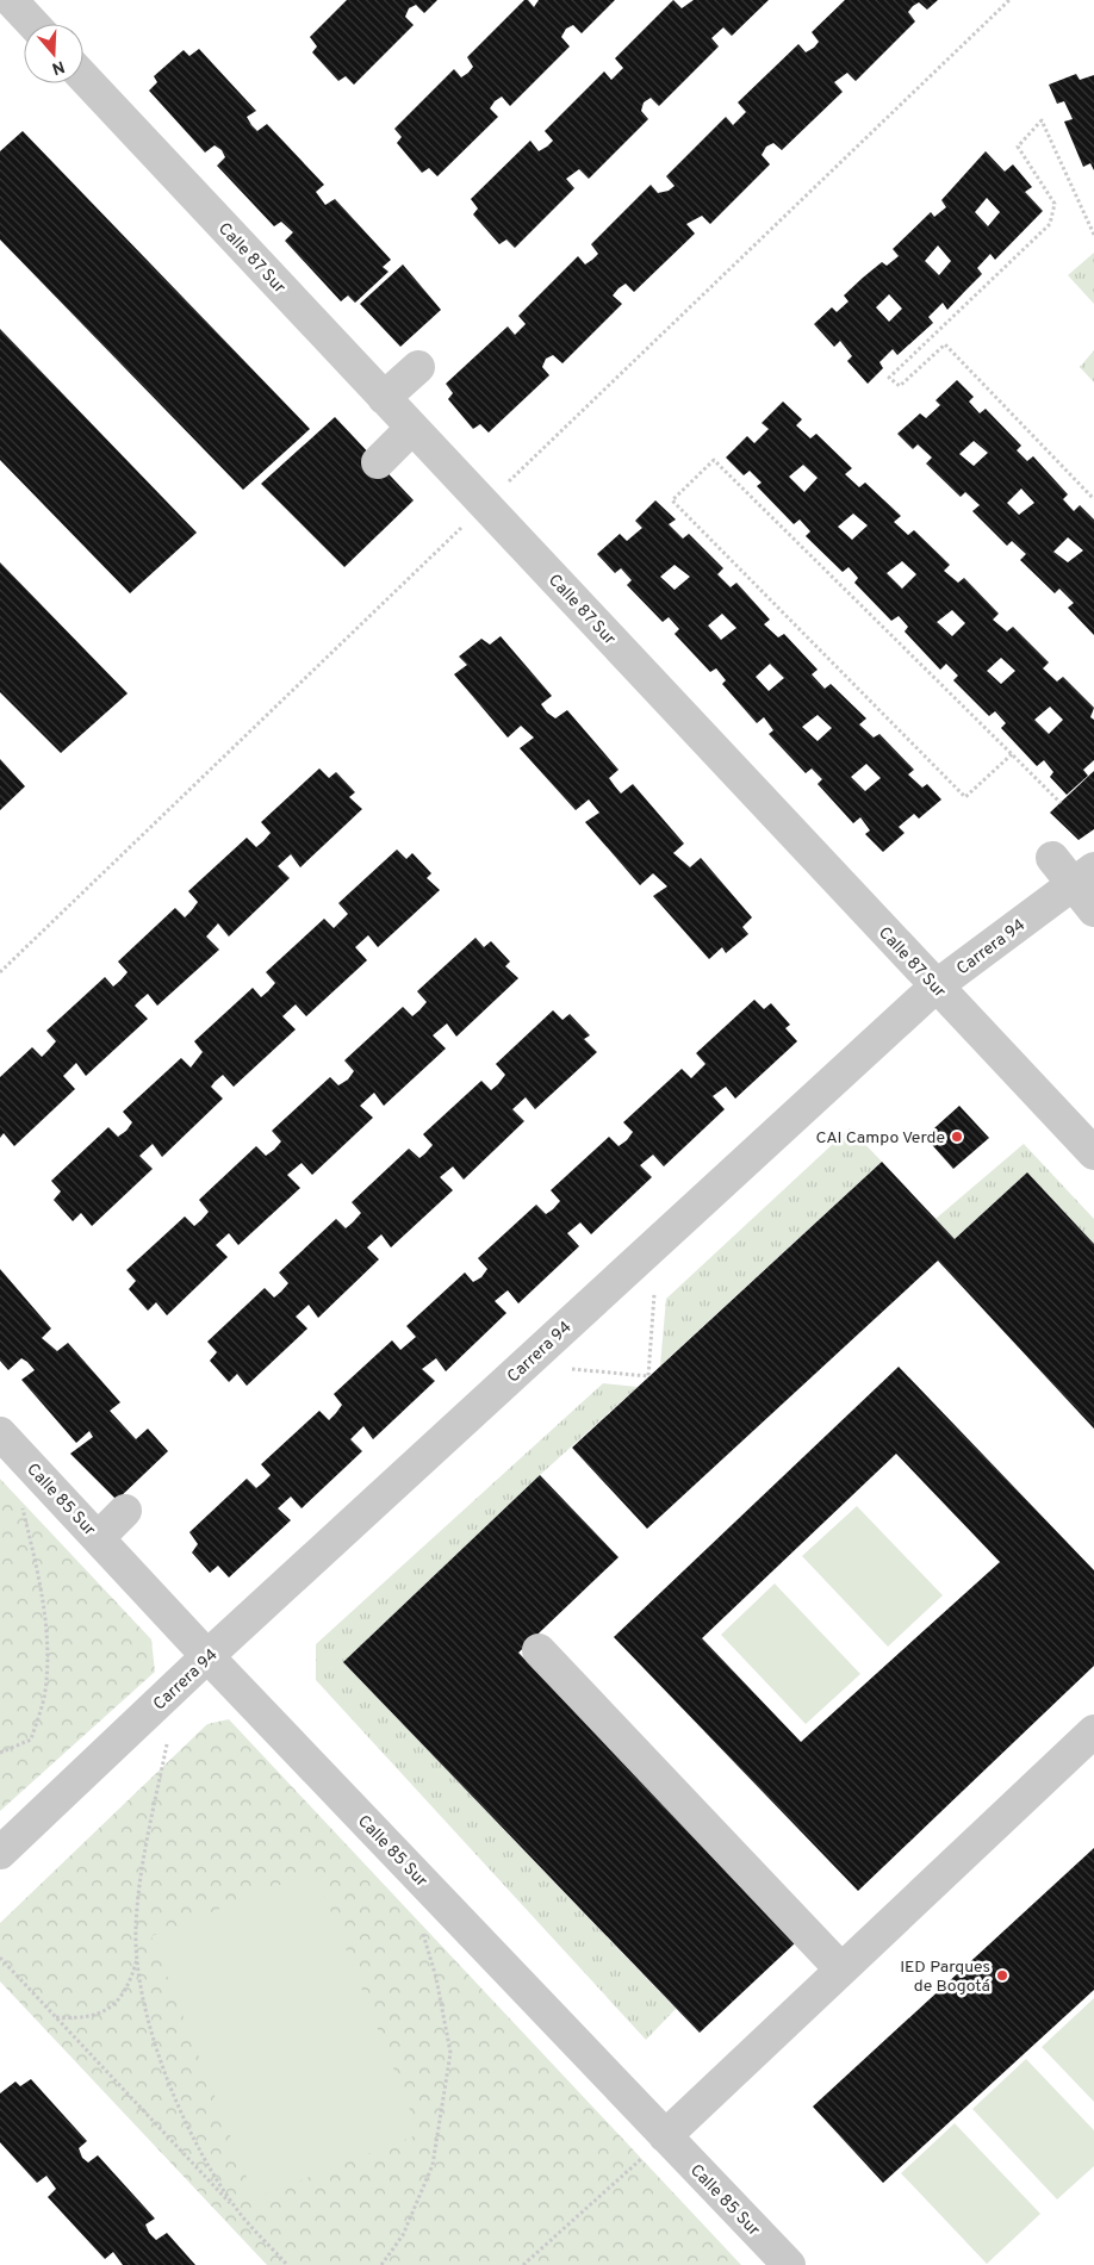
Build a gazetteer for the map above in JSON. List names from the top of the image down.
{
  "streets": {
    "street": ["Calle 87 Sur", "Carrera 94", "Calle 85 Sur"]
  },
  "crossings": [
    ["Calle 87 Sur", "Carrera 94"],
    ["Carrera 94", "Calle 85 Sur"]
  ],
  "places": ["CAI Campo Verde", "IED Parques de Bogotá"],
  "north": "bottom"
}
